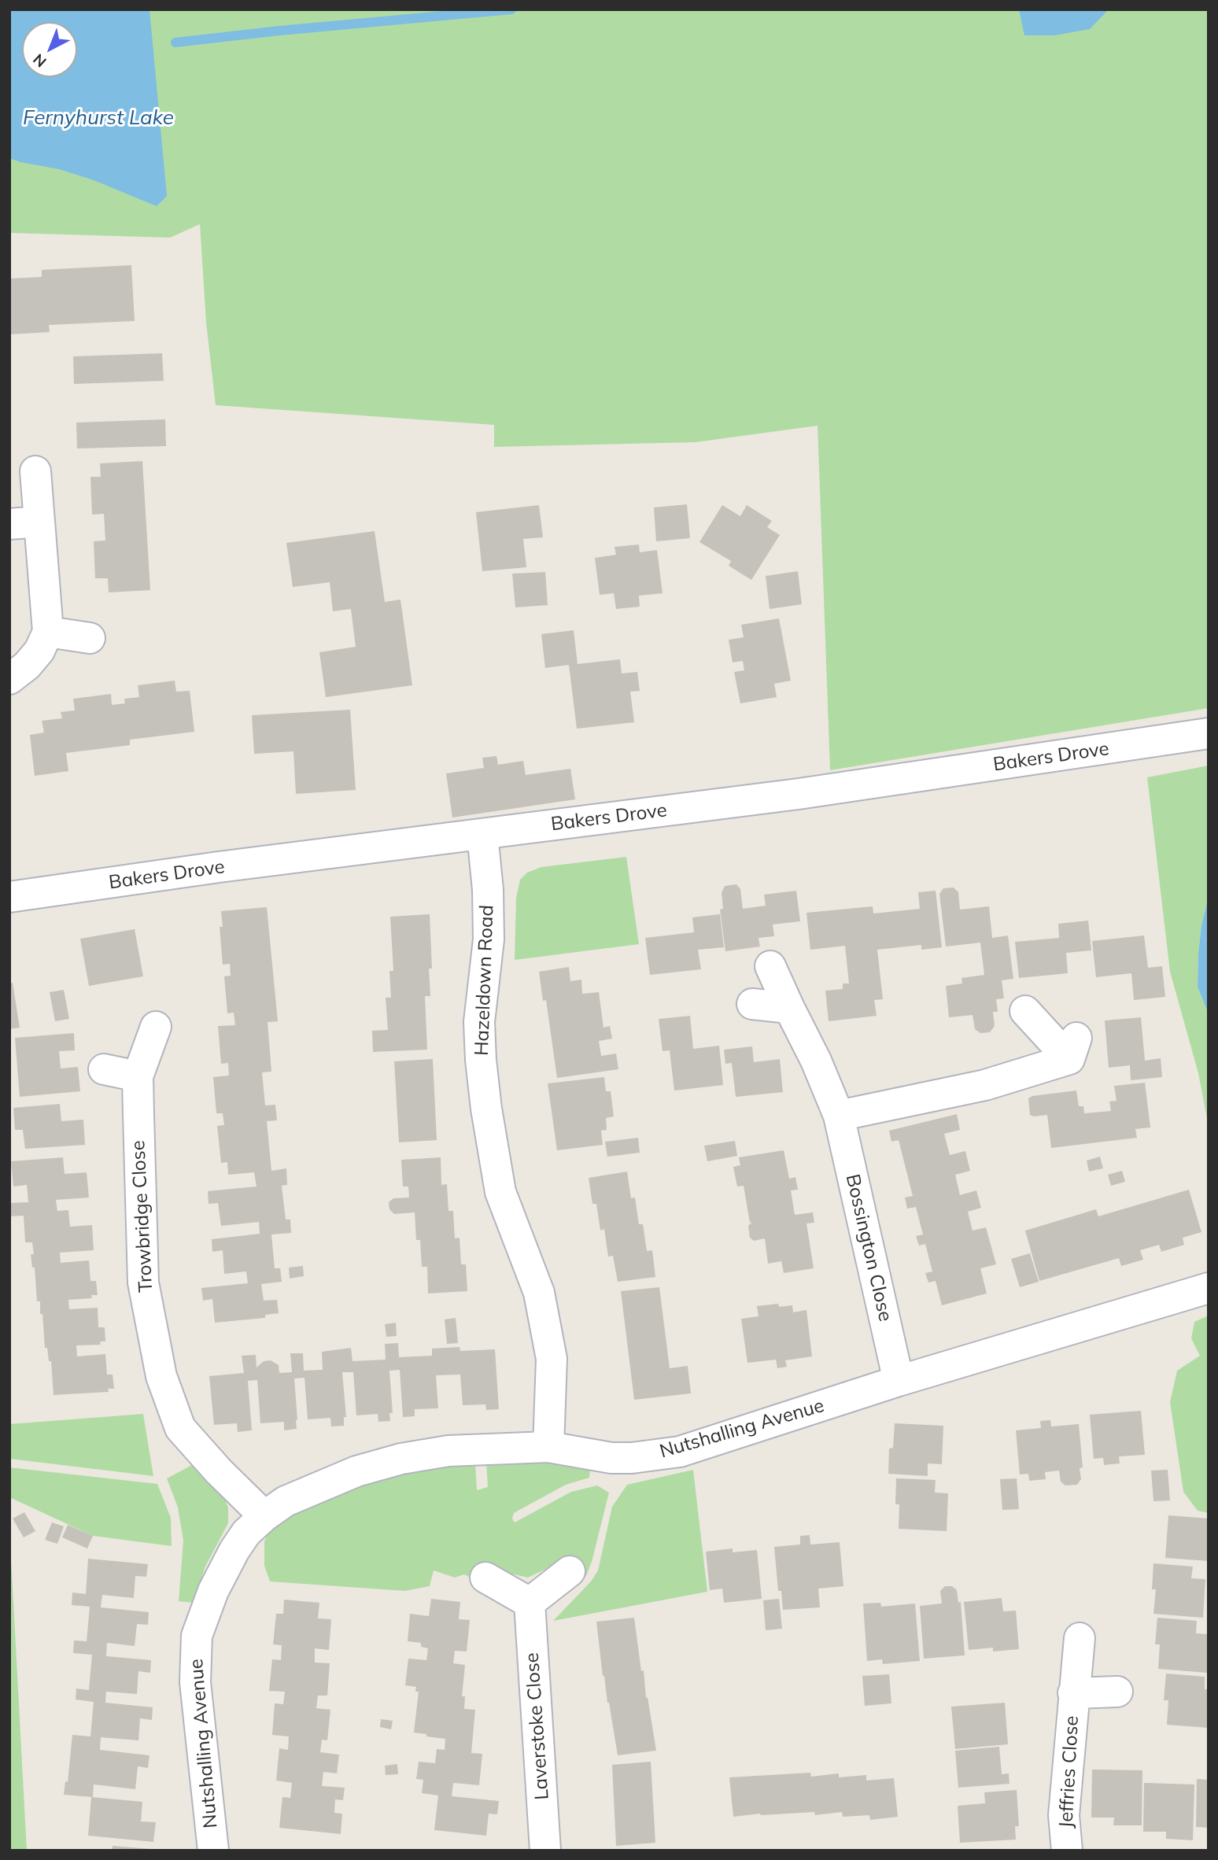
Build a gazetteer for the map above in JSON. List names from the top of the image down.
{
  "streets": {
    "street": [
      "Bakers Drove",
      "Hazeldown Road",
      "Trowbridge Close",
      "Bossington Close",
      "Nutshalling Avenue",
      "Laverstoke Close",
      "Jeffries Close"
    ]
  },
  "crossings": [
    ["Bakers Drove", "Hazeldown Road"],
    ["Hazeldown Road", "Nutshalling Avenue"],
    ["Trowbridge Close", "Nutshalling Avenue"],
    ["Bossington Close", "Nutshalling Avenue"]
  ],
  "water": ["Fernyhurst Lake"],
  "north": "bottom left"
}
